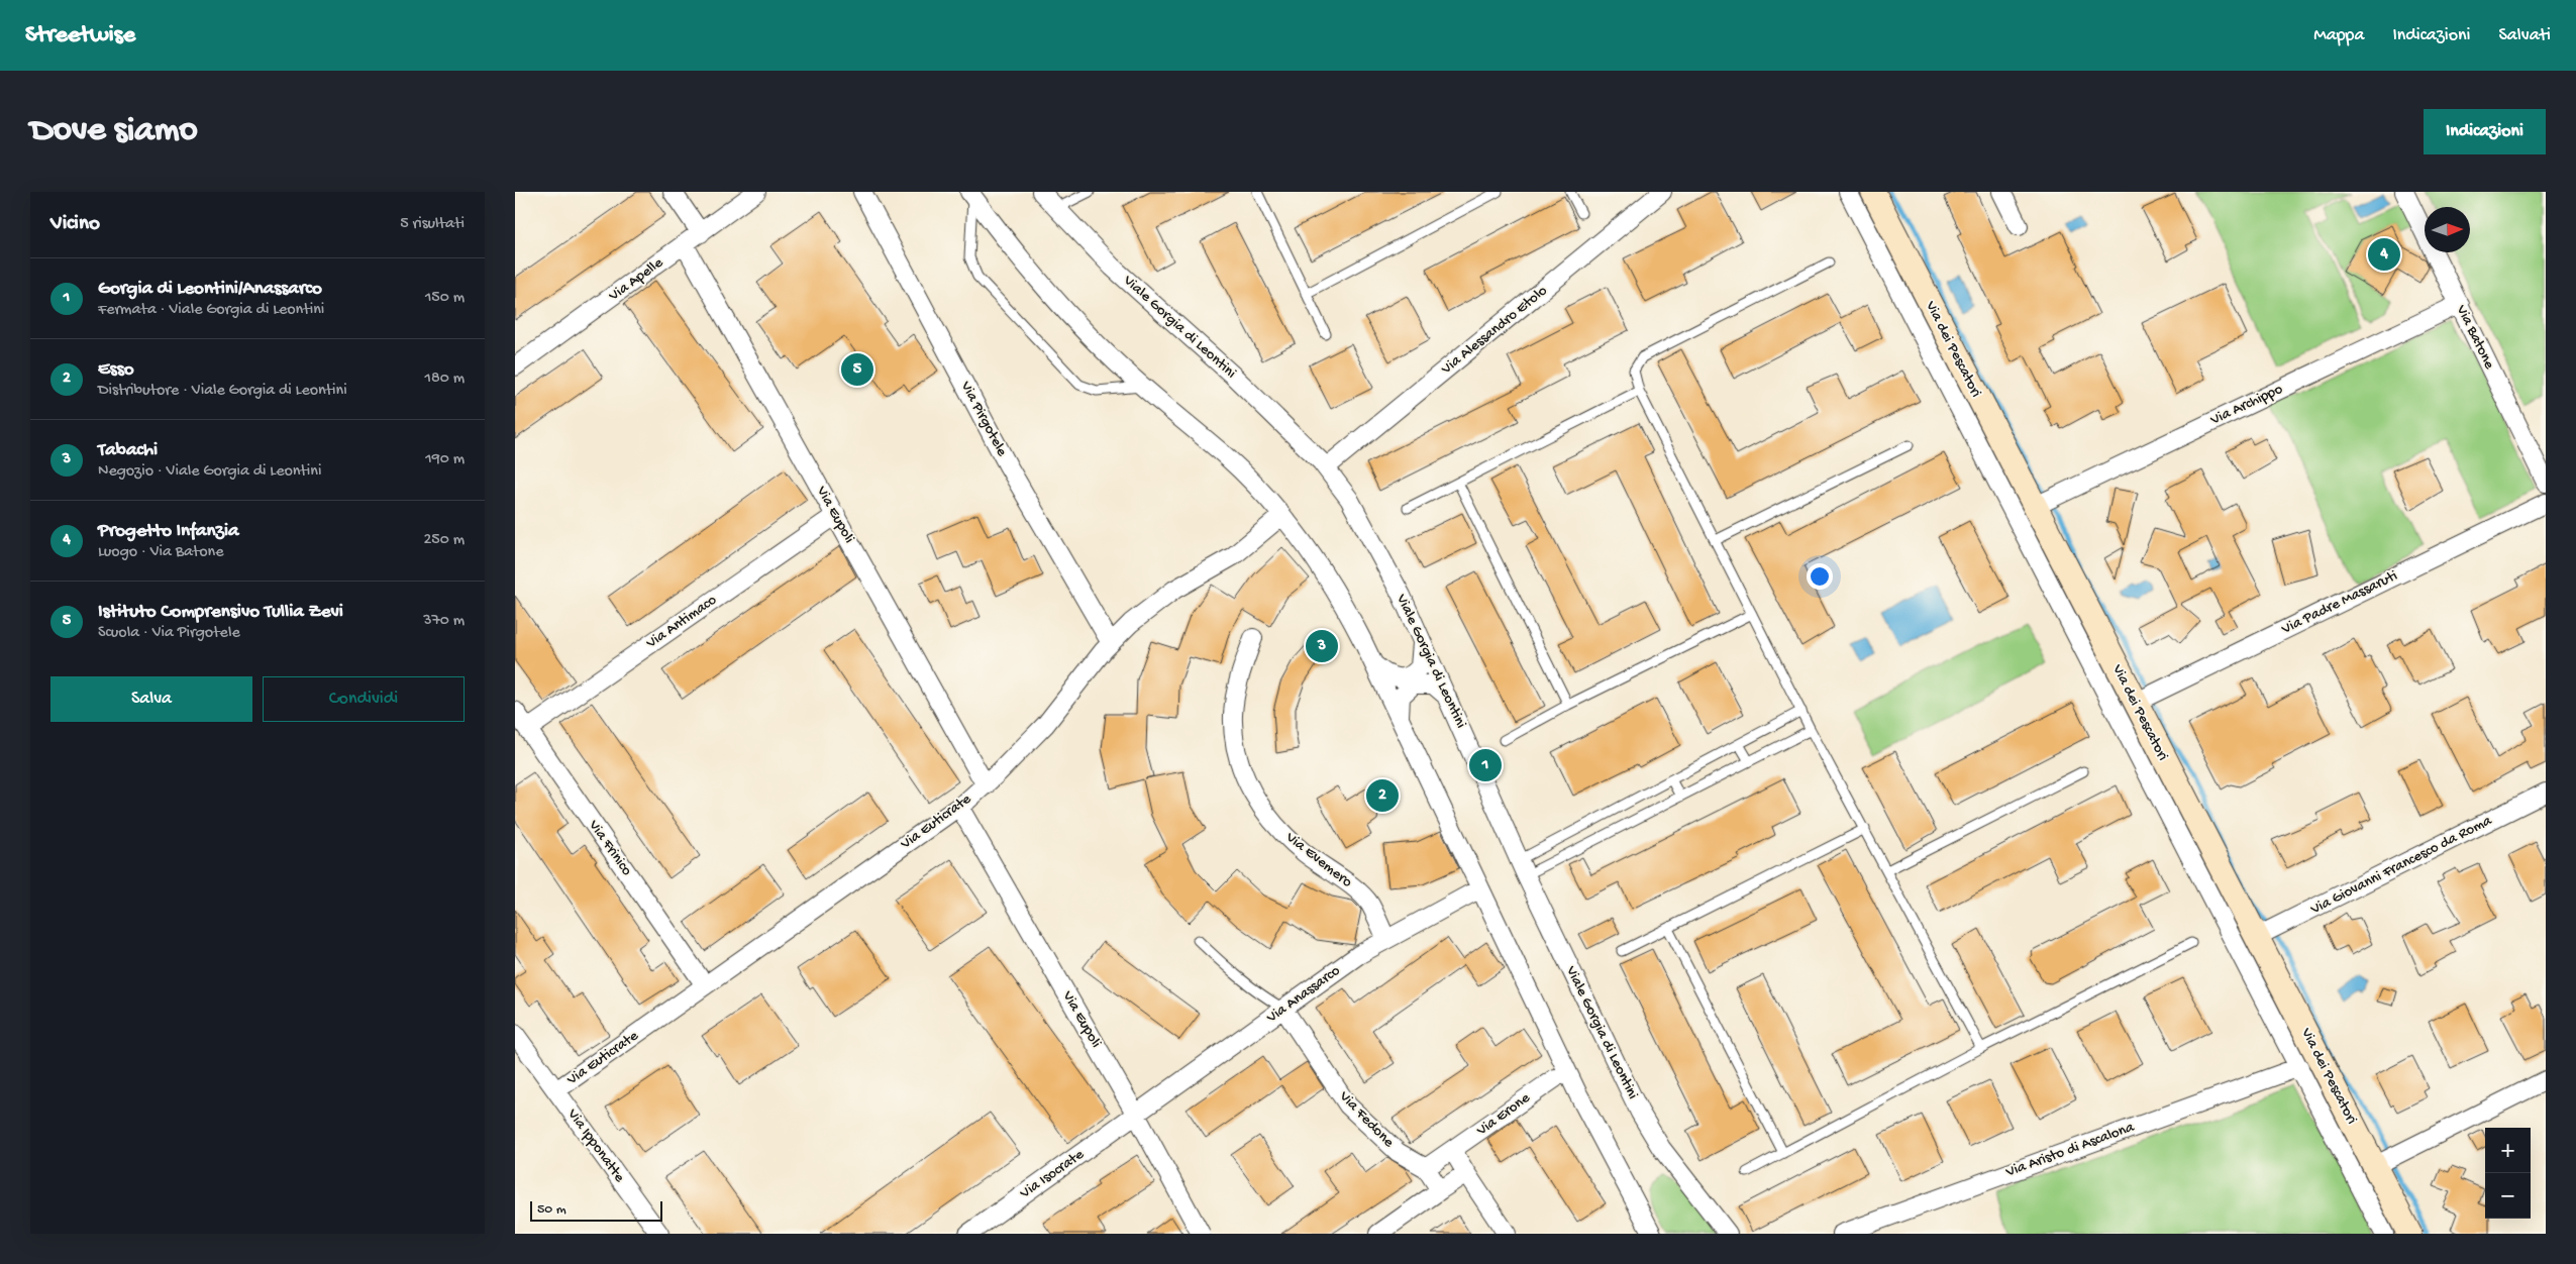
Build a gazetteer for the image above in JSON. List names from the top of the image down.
{
  "streets": {
    "street": [
      "Via Apelle",
      "Viale Gorgia di Leontini",
      "Via Alessandro Etolo",
      "Via Batone",
      "Via dei Pescatori",
      "Via Archippo",
      "Via Pirgotele",
      "Via Eupoli",
      "Via Padre Massaruti",
      "Via Antimaco",
      "Via Euticrate",
      "Via Frinico",
      "Via Evemero",
      "Via Giovanni Francesco da Roma",
      "Via Anassarco",
      "Via Erone",
      "Via Fedone",
      "Via Ipponatte",
      "Via Aristo di Ascalona",
      "Via Isocrate"
    ]
  },
  "crossings": [
    ["Via Apelle", "Via Eupoli"],
    ["Viale Gorgia di Leontini", "Via Alessandro Etolo"],
    ["Via Batone", "Via Archippo"],
    ["Via dei Pescatori", "Via Archippo"],
    ["Via dei Pescatori", "Via Padre Massaruti"],
    ["Via dei Pescatori", "Via Giovanni Francesco da Roma"],
    ["Via dei Pescatori", "Via Aristo di Ascalona"],
    ["Via Pirgotele", "Via Euticrate"],
    ["Via Eupoli", "Via Antimaco"],
    ["Via Eupoli", "Via Euticrate"],
    ["Via Eupoli", "Via Anassarco"],
    ["Via Eupoli", "Via Isocrate"],
    ["Via Antimaco", "Via Frinico"],
    ["Via Euticrate", "Via Frinico"],
    ["Via Euticrate", "Via Ipponatte"],
    ["Via Evemero", "Via Anassarco"],
    ["Via Anassarco", "Via Fedone"],
    ["Via Anassarco", "Via Isocrate"],
    ["Via Erone", "Via Fedone"]
  ],
  "scale_bar": "50 m",
  "north": "right",
  "page": {
    "header": "Streetwise",
    "nav": ["Mappa", "Indicazioni", "Salvati"],
    "buttons": [
      "Indicazioni",
      ["Salva", "Condividi"]
    ],
    "title": "Dove siamo",
    "heading": ["Vicino", "5 risultati"],
    "pins": [
      "4",
      "5",
      "3",
      "1",
      "2"
    ],
    "list": [
      {
        "mark": "1",
        "name": "Gorgia di Leontini/Anassarco",
        "note": "Fermata · Viale Gorgia di Leontini",
        "value": "150 m"
      },
      {
        "mark": "2",
        "name": "Esso",
        "note": "Distributore · Viale Gorgia di Leontini",
        "value": "180 m"
      },
      {
        "mark": "3",
        "name": "Tabachi",
        "note": "Negozio · Viale Gorgia di Leontini",
        "value": "190 m"
      },
      {
        "mark": "4",
        "name": "Progetto Infanzia",
        "note": "Luogo · Via Batone",
        "value": "250 m"
      },
      {
        "mark": "5",
        "name": "Istituto Comprensivo Tullia Zevi",
        "note": "Scuola · Via Pirgotele",
        "value": "370 m"
      }
    ],
    "map_buttons": ["+", "−"],
    "scale": "50 m"
  }
}
